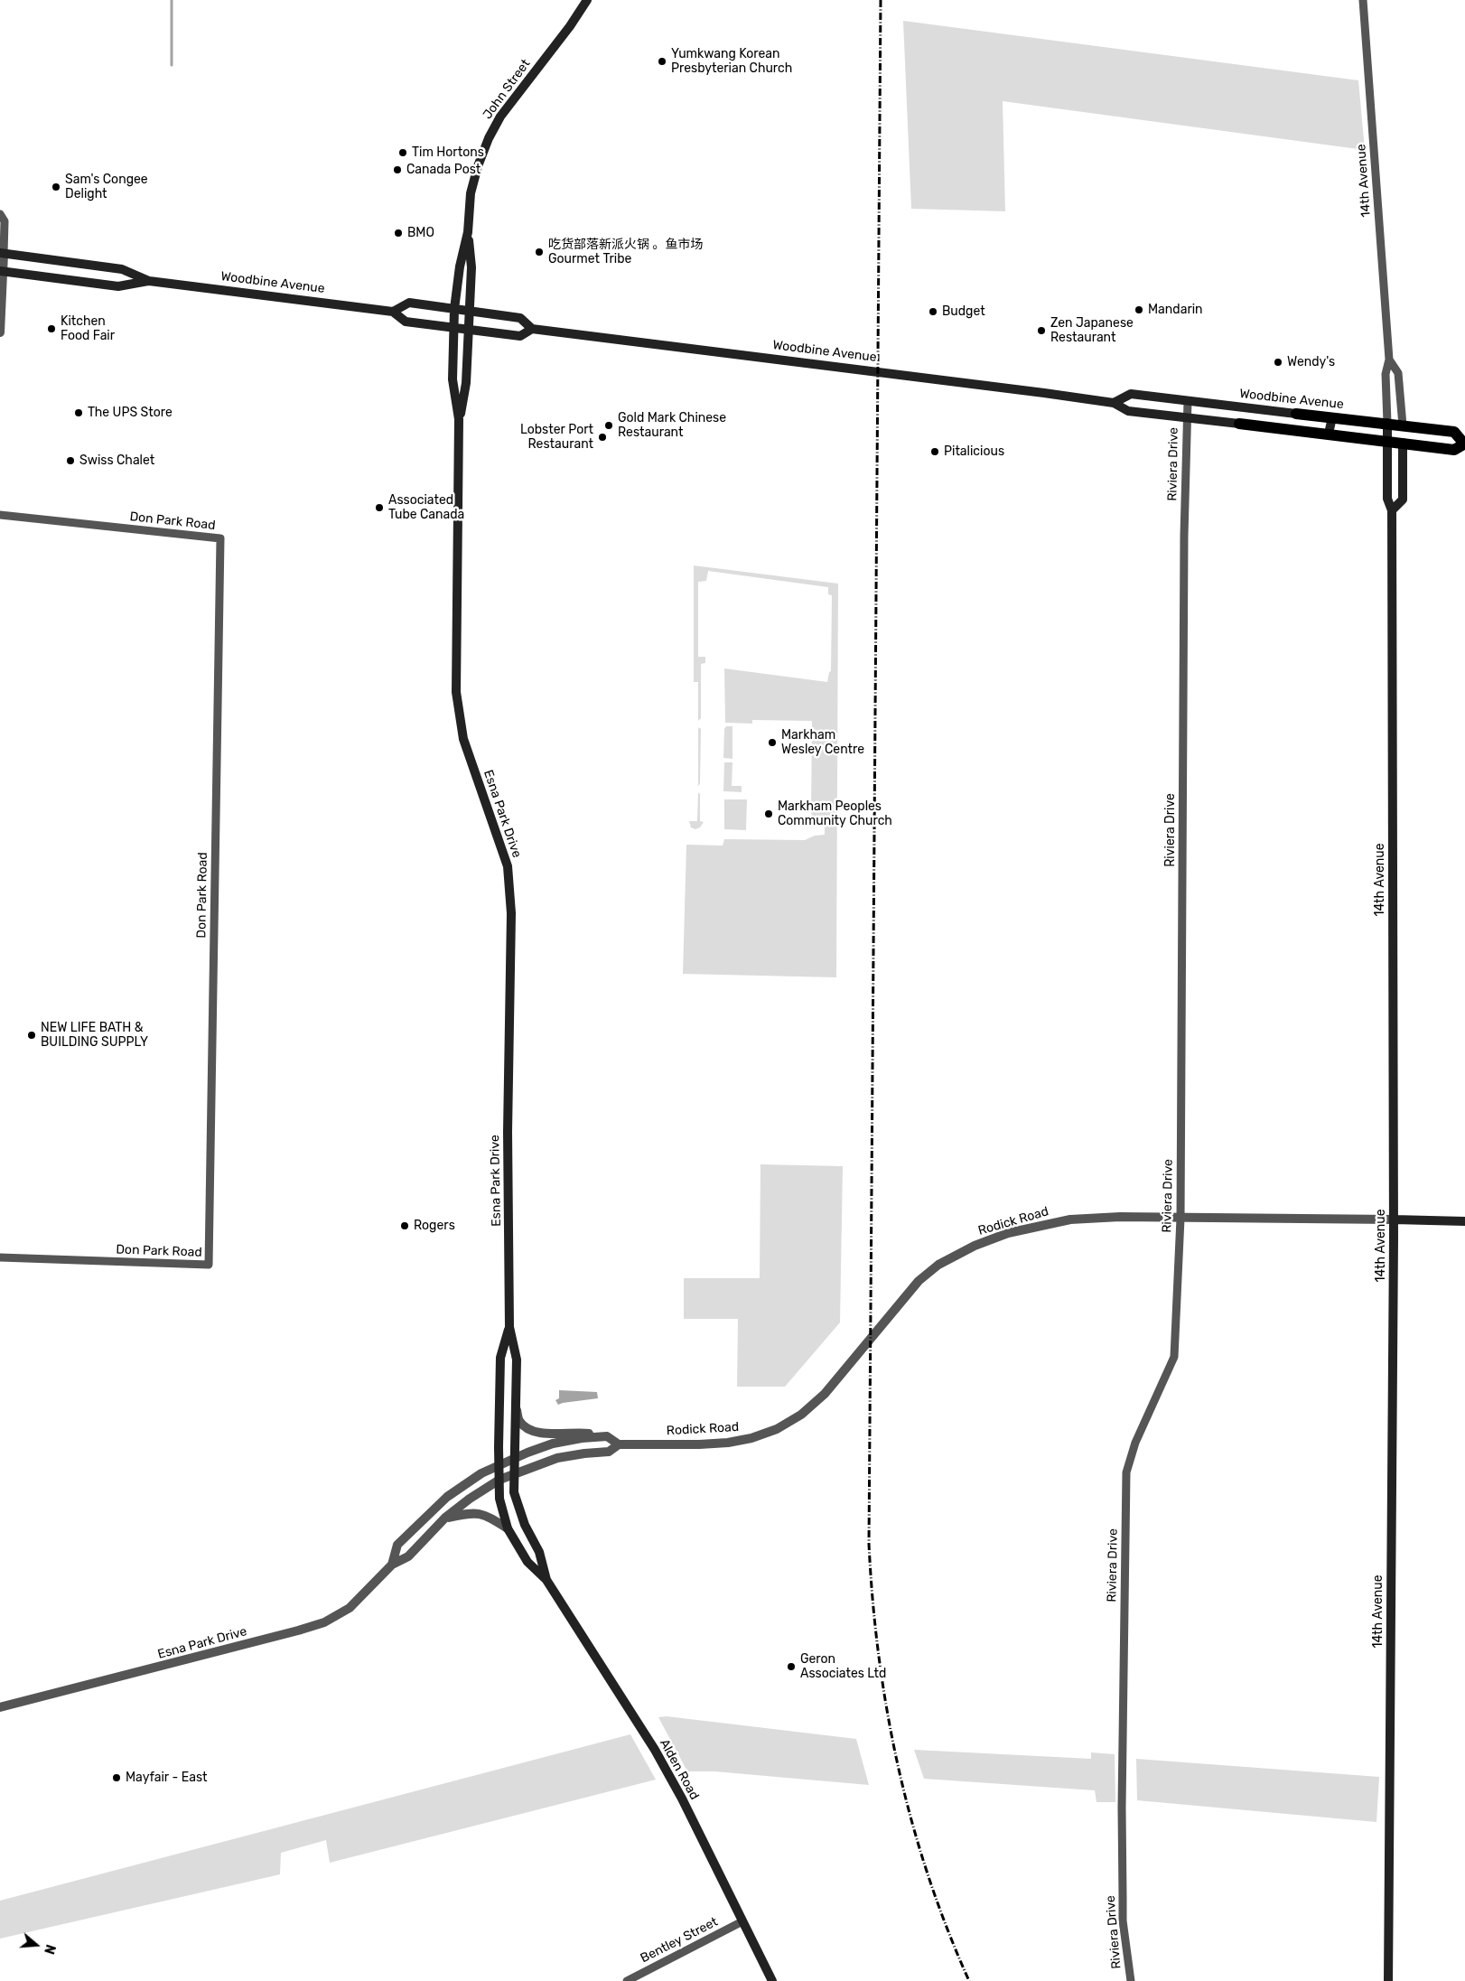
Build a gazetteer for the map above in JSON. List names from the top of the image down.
{
  "streets": {
    "main road": [
      "John Street",
      "14th Avenue",
      "Woodbine Avenue",
      "Esna Park Drive",
      "Rodick Road",
      "Alden Road"
    ],
    "street": ["Riviera Drive", "Don Park Road", "Bentley Street"]
  },
  "crossings": [
    ["John Street", "Woodbine Avenue"],
    ["John Street", "Esna Park Drive"],
    ["14th Avenue", "Woodbine Avenue"],
    ["14th Avenue", "Rodick Road"],
    ["Woodbine Avenue", "Riviera Drive"],
    ["Woodbine Avenue", "Esna Park Drive"],
    ["Riviera Drive", "Rodick Road"],
    ["Esna Park Drive", "Rodick Road"],
    ["Esna Park Drive", "Alden Road"],
    ["Rodick Road", "Alden Road"],
    ["Alden Road", "Bentley Street"]
  ],
  "places": [
    "Yumkwang Korean Presbyterian Church",
    "Tim Hortons",
    "Canada Post",
    "Sam's Congee Delight",
    "BMO",
    "吃货部落新派火锅 。鱼市场 Gourmet Tribe",
    "Mandarin",
    "Budget",
    "Kitchen Food Fair",
    "Zen Japanese Restaurant",
    "Wendy's",
    "The UPS Store",
    "Gold Mark Chinese Restaurant",
    "Lobster Port Restaurant",
    "Pitalicious",
    "Swiss Chalet",
    "Associated Tube Canada",
    "Markham Wesley Centre",
    "Markham Peoples Community Church",
    "NEW LIFE BATH & BUILDING SUPPLY",
    "Rogers",
    "Geron Associates Ltd",
    "Mayfair - East"
  ],
  "north": "right"
}
